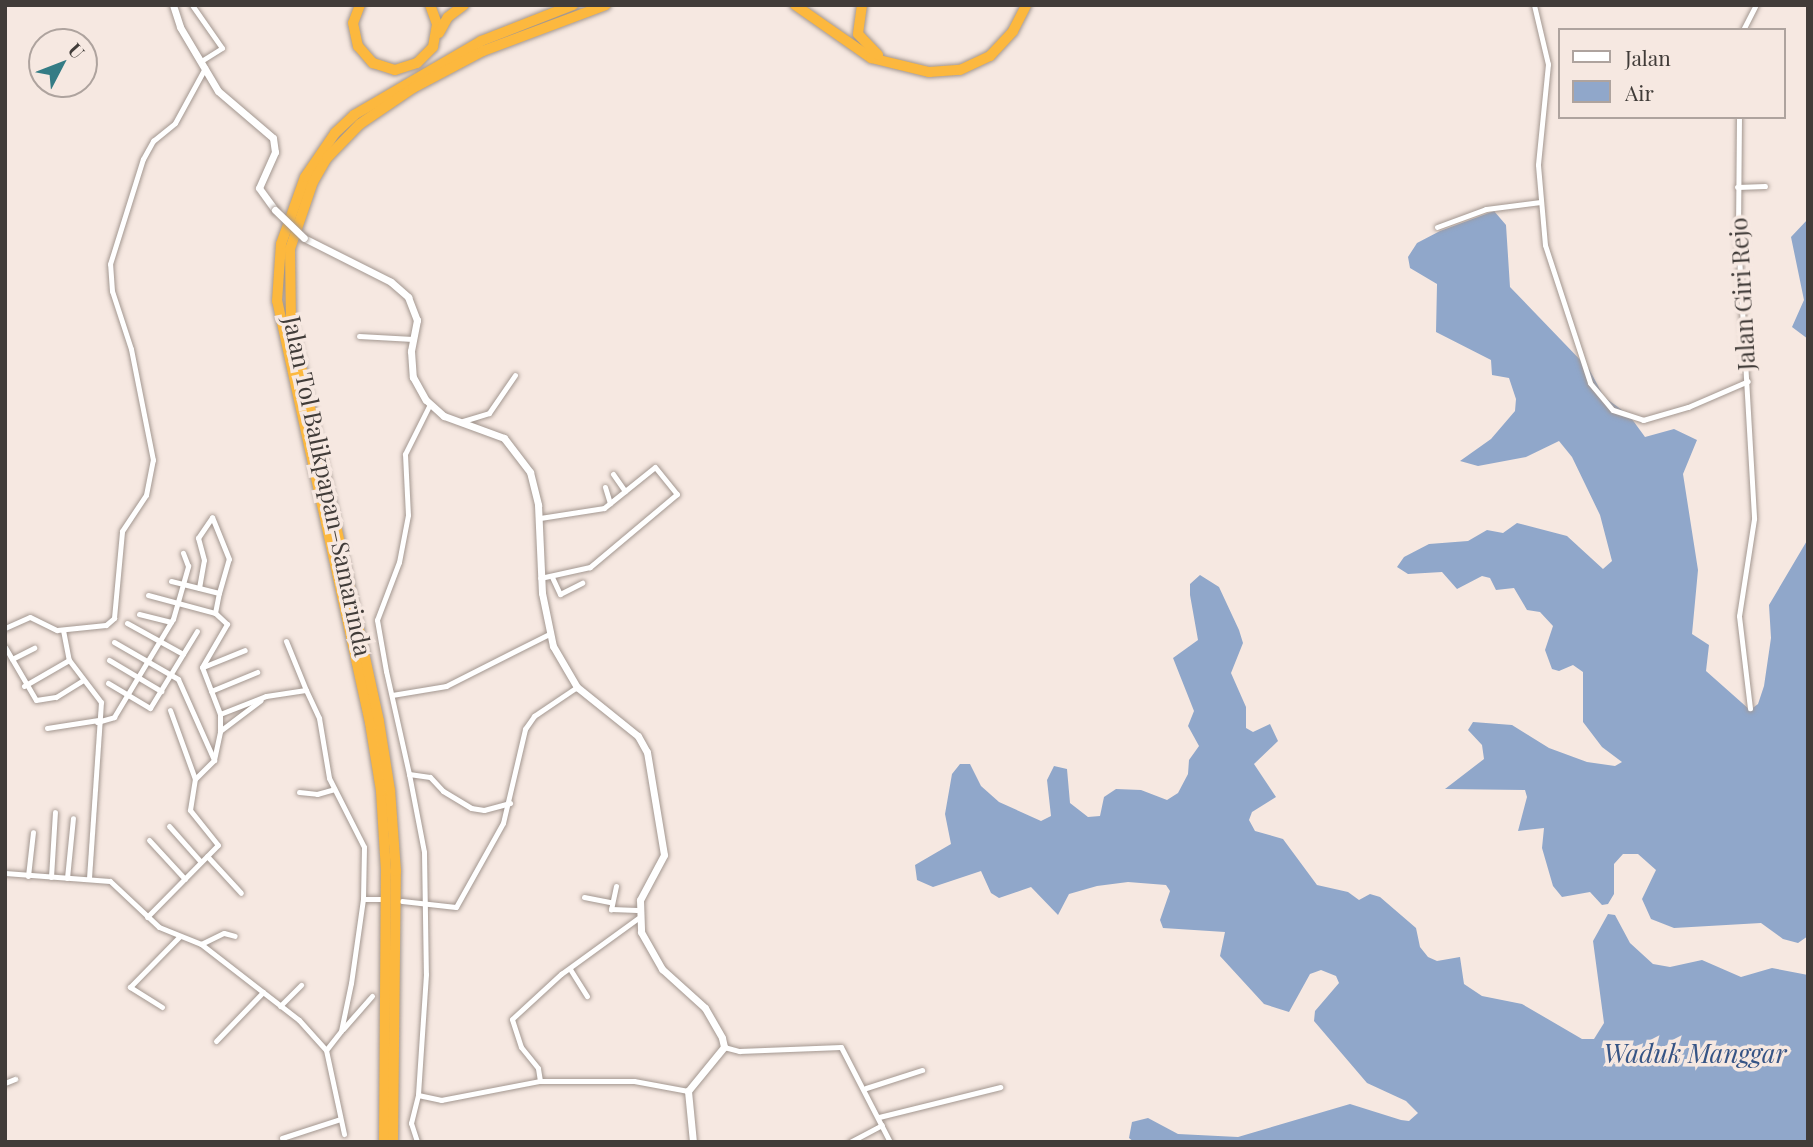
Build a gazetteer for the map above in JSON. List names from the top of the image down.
{
  "streets": {
    "highway": ["Jalan Tol Balikpapan–Samarinda"],
    "street": ["Jalan Giri Rejo"]
  },
  "water": ["Waduk Manggar"],
  "legend": ["Jalan", "Air"],
  "north": "top right"
}
